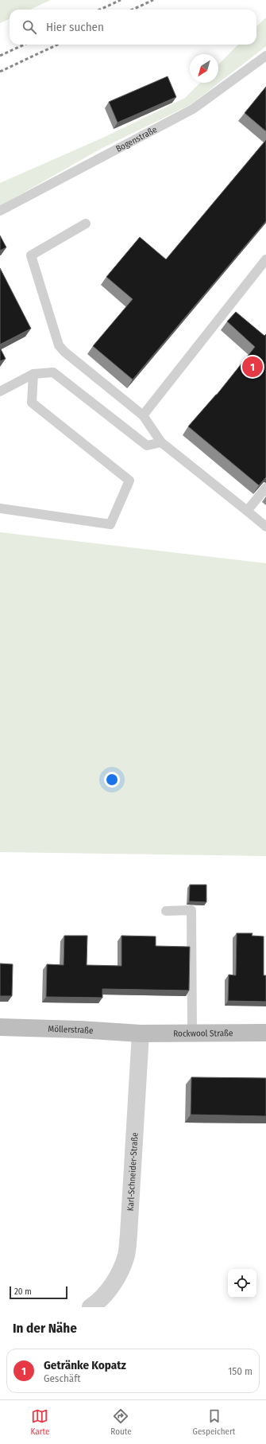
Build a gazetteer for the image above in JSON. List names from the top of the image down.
{
  "streets": {
    "street": ["Möllerstraße", "Rockwool Straße", "Karl-Schneider-Straße"],
    "lane": ["Bogenstraße"]
  },
  "crossings": [
    ["Möllerstraße", "Rockwool Straße"],
    ["Möllerstraße", "Karl-Schneider-Straße"],
    ["Rockwool Straße", "Karl-Schneider-Straße"]
  ],
  "scale_bar": "20 m",
  "north": "bottom left",
  "page": {
    "search": "Hier suchen",
    "pins": "1",
    "scale": "20 m",
    "heading": "In der Nähe",
    "list": [
      {
        "mark": "1",
        "name": "Getränke Kopatz",
        "note": "Geschäft",
        "value": "150 m"
      }
    ],
    "nav": ["Karte", "Route", "Gespeichert"]
  }
}
